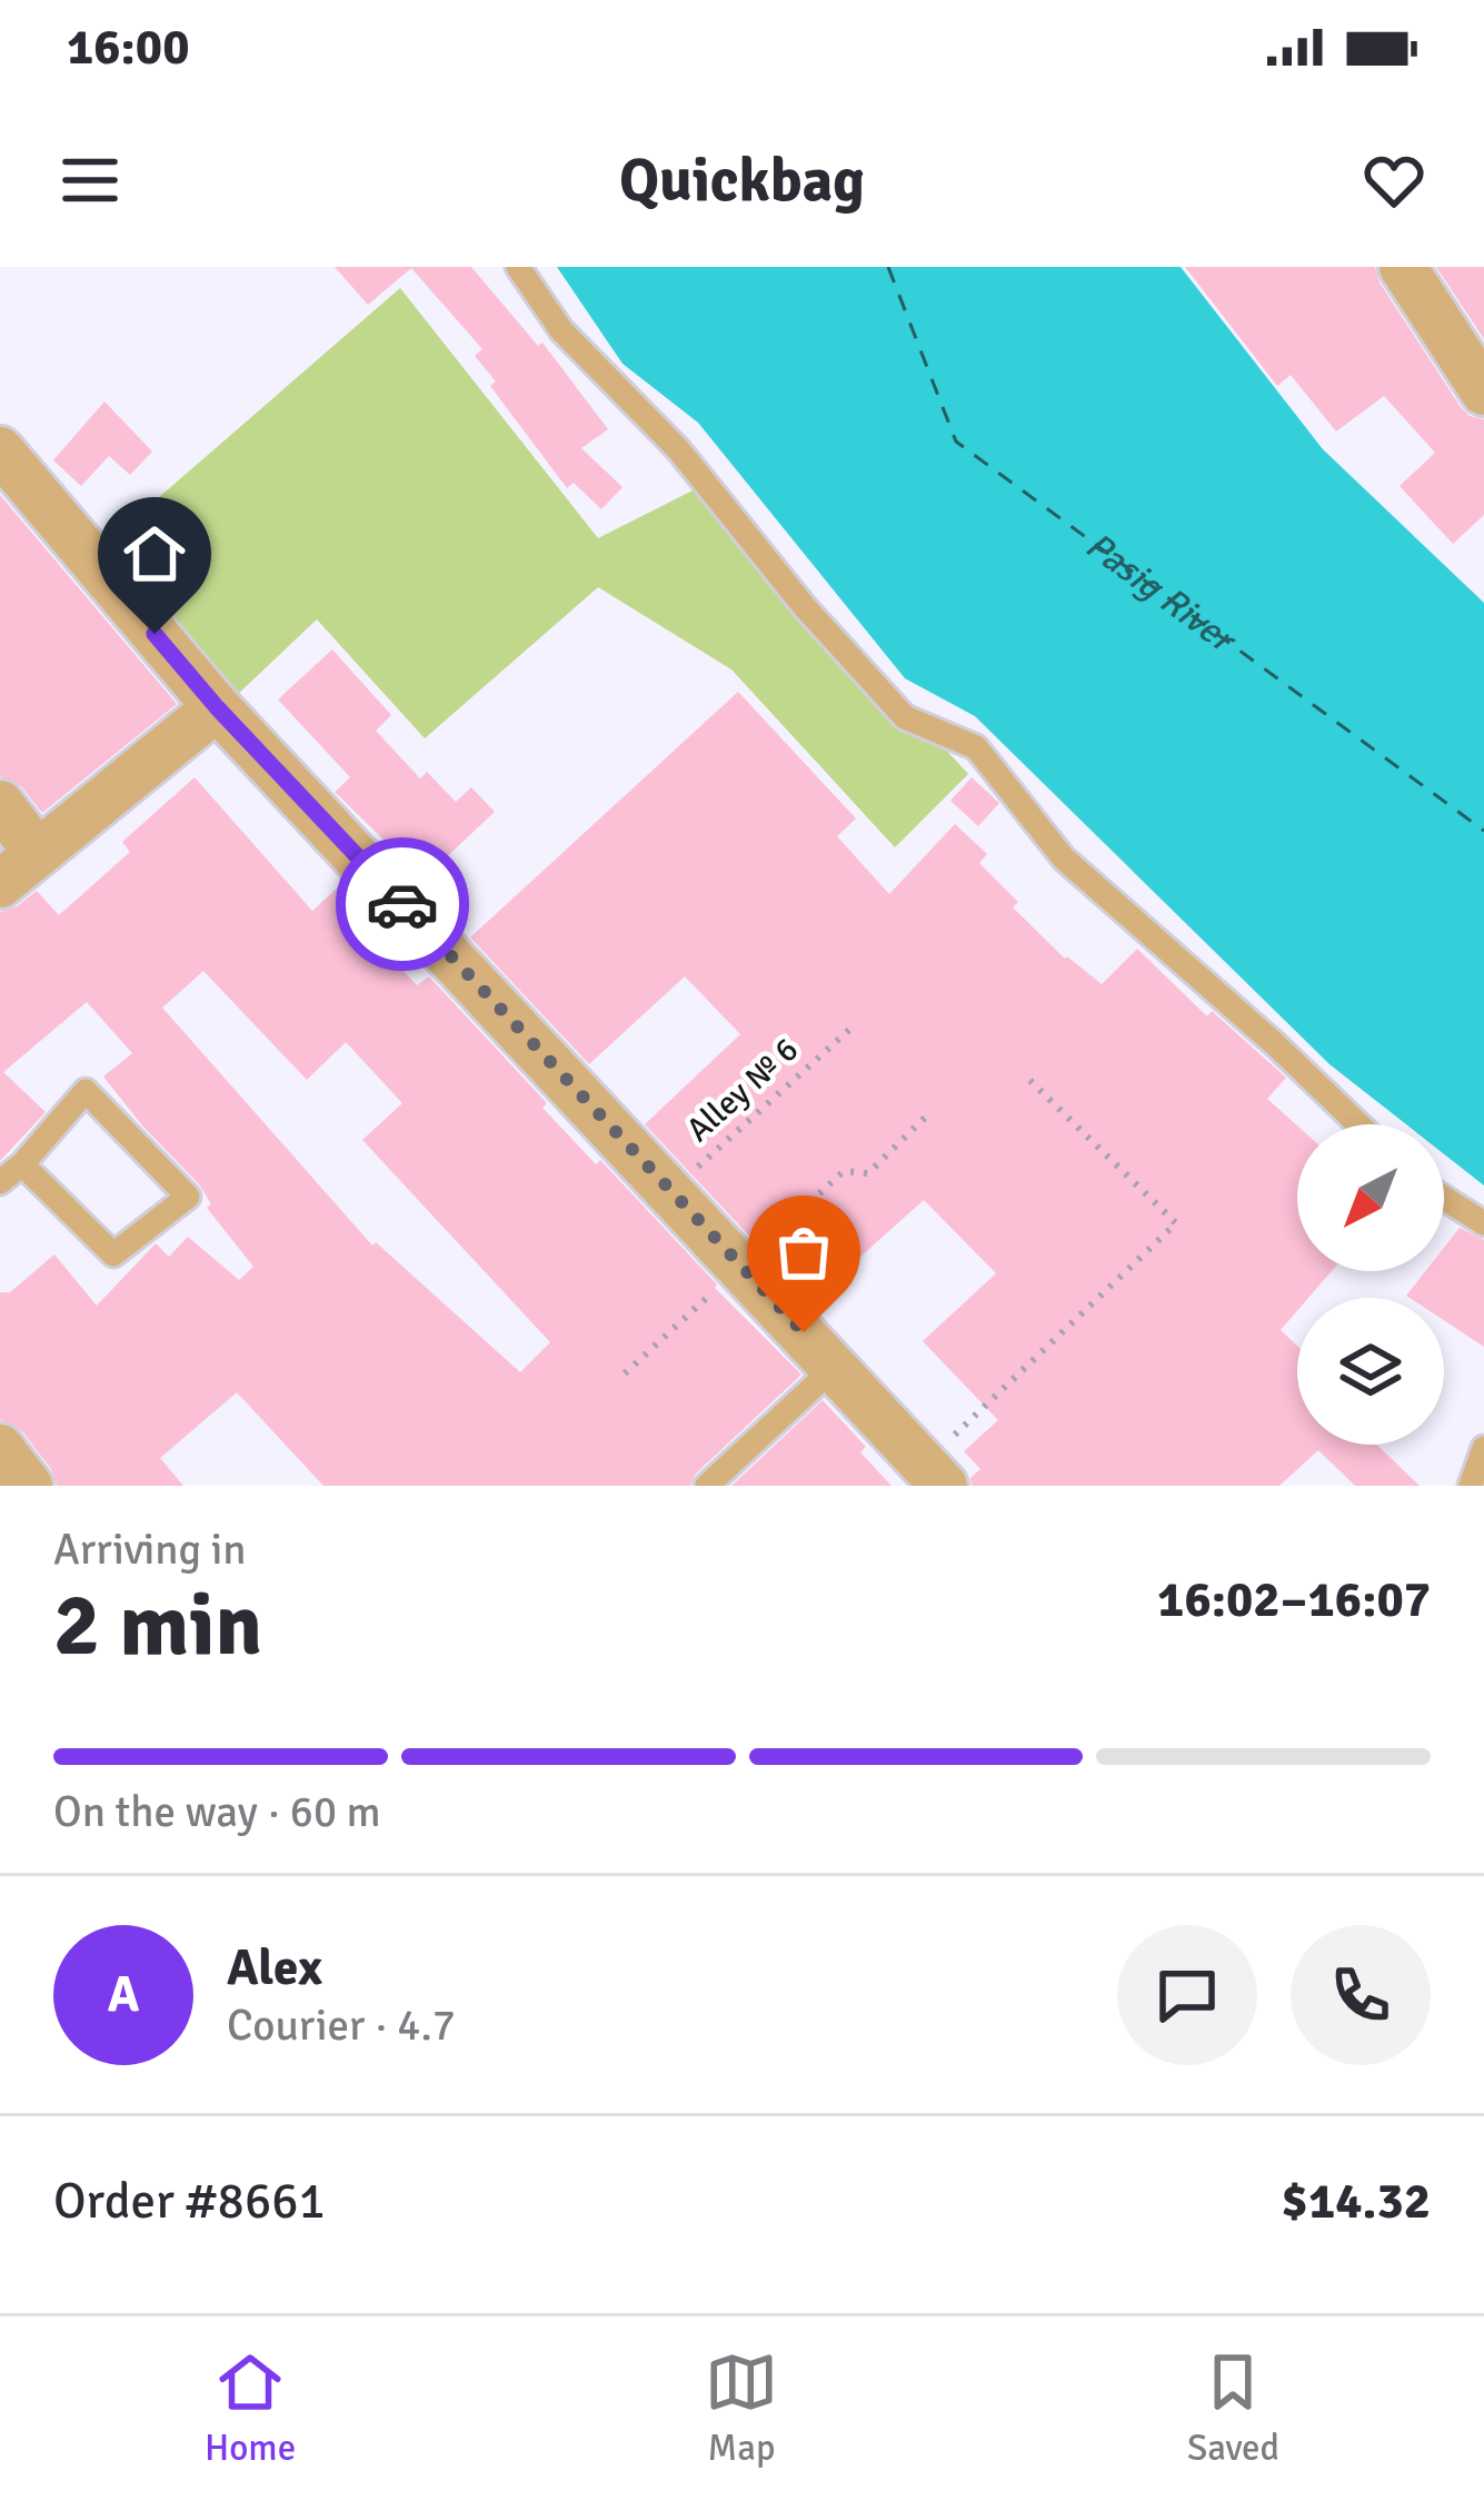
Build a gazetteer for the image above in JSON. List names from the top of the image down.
{
  "streets": {
    "path": ["Alley № 6"]
  },
  "water": ["Pasig River"],
  "north": "bottom left",
  "page": {
    "status": "16:00",
    "header": "Quickbag",
    "heading": ["2 min", "Arriving in", "16:02–16:07"],
    "panel": [
      "Alex",
      "Courier · 4.7",
      "Order #8661",
      "$14.32"
    ],
    "bar": "On the way · 60 m",
    "round": "A",
    "tabs": ["Home", "Map", "Saved"]
  }
}
